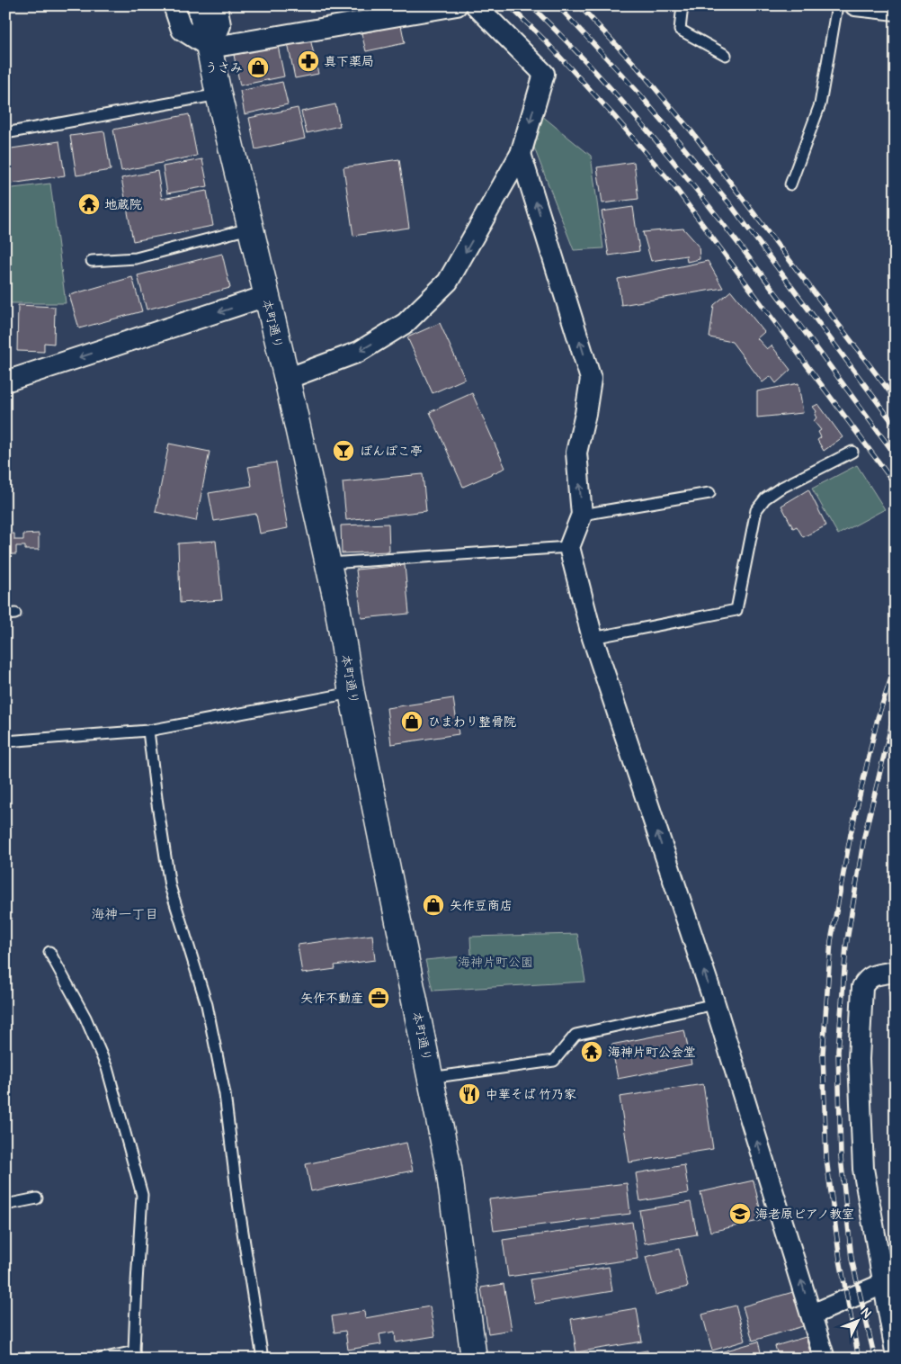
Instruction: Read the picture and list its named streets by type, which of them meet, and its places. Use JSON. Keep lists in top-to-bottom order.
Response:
{
  "streets": {
    "street": ["本町通り"]
  },
  "districts": ["海神一丁目"],
  "parks": ["海神片町公園"],
  "places": {
    "pharmacy": ["真下薬局"],
    "shop": ["うさみ", "ひまわり整骨院", "矢作豆商店"],
    "temple": ["地蔵院", "海神片町公会堂"],
    "bar": ["ぽんぽこ亭"],
    "office": ["矢作不動産"],
    "restaurant": ["中華そば 竹乃家"],
    "school or university": ["海老原ピアノ教室"]
  },
  "north": "top right"
}
